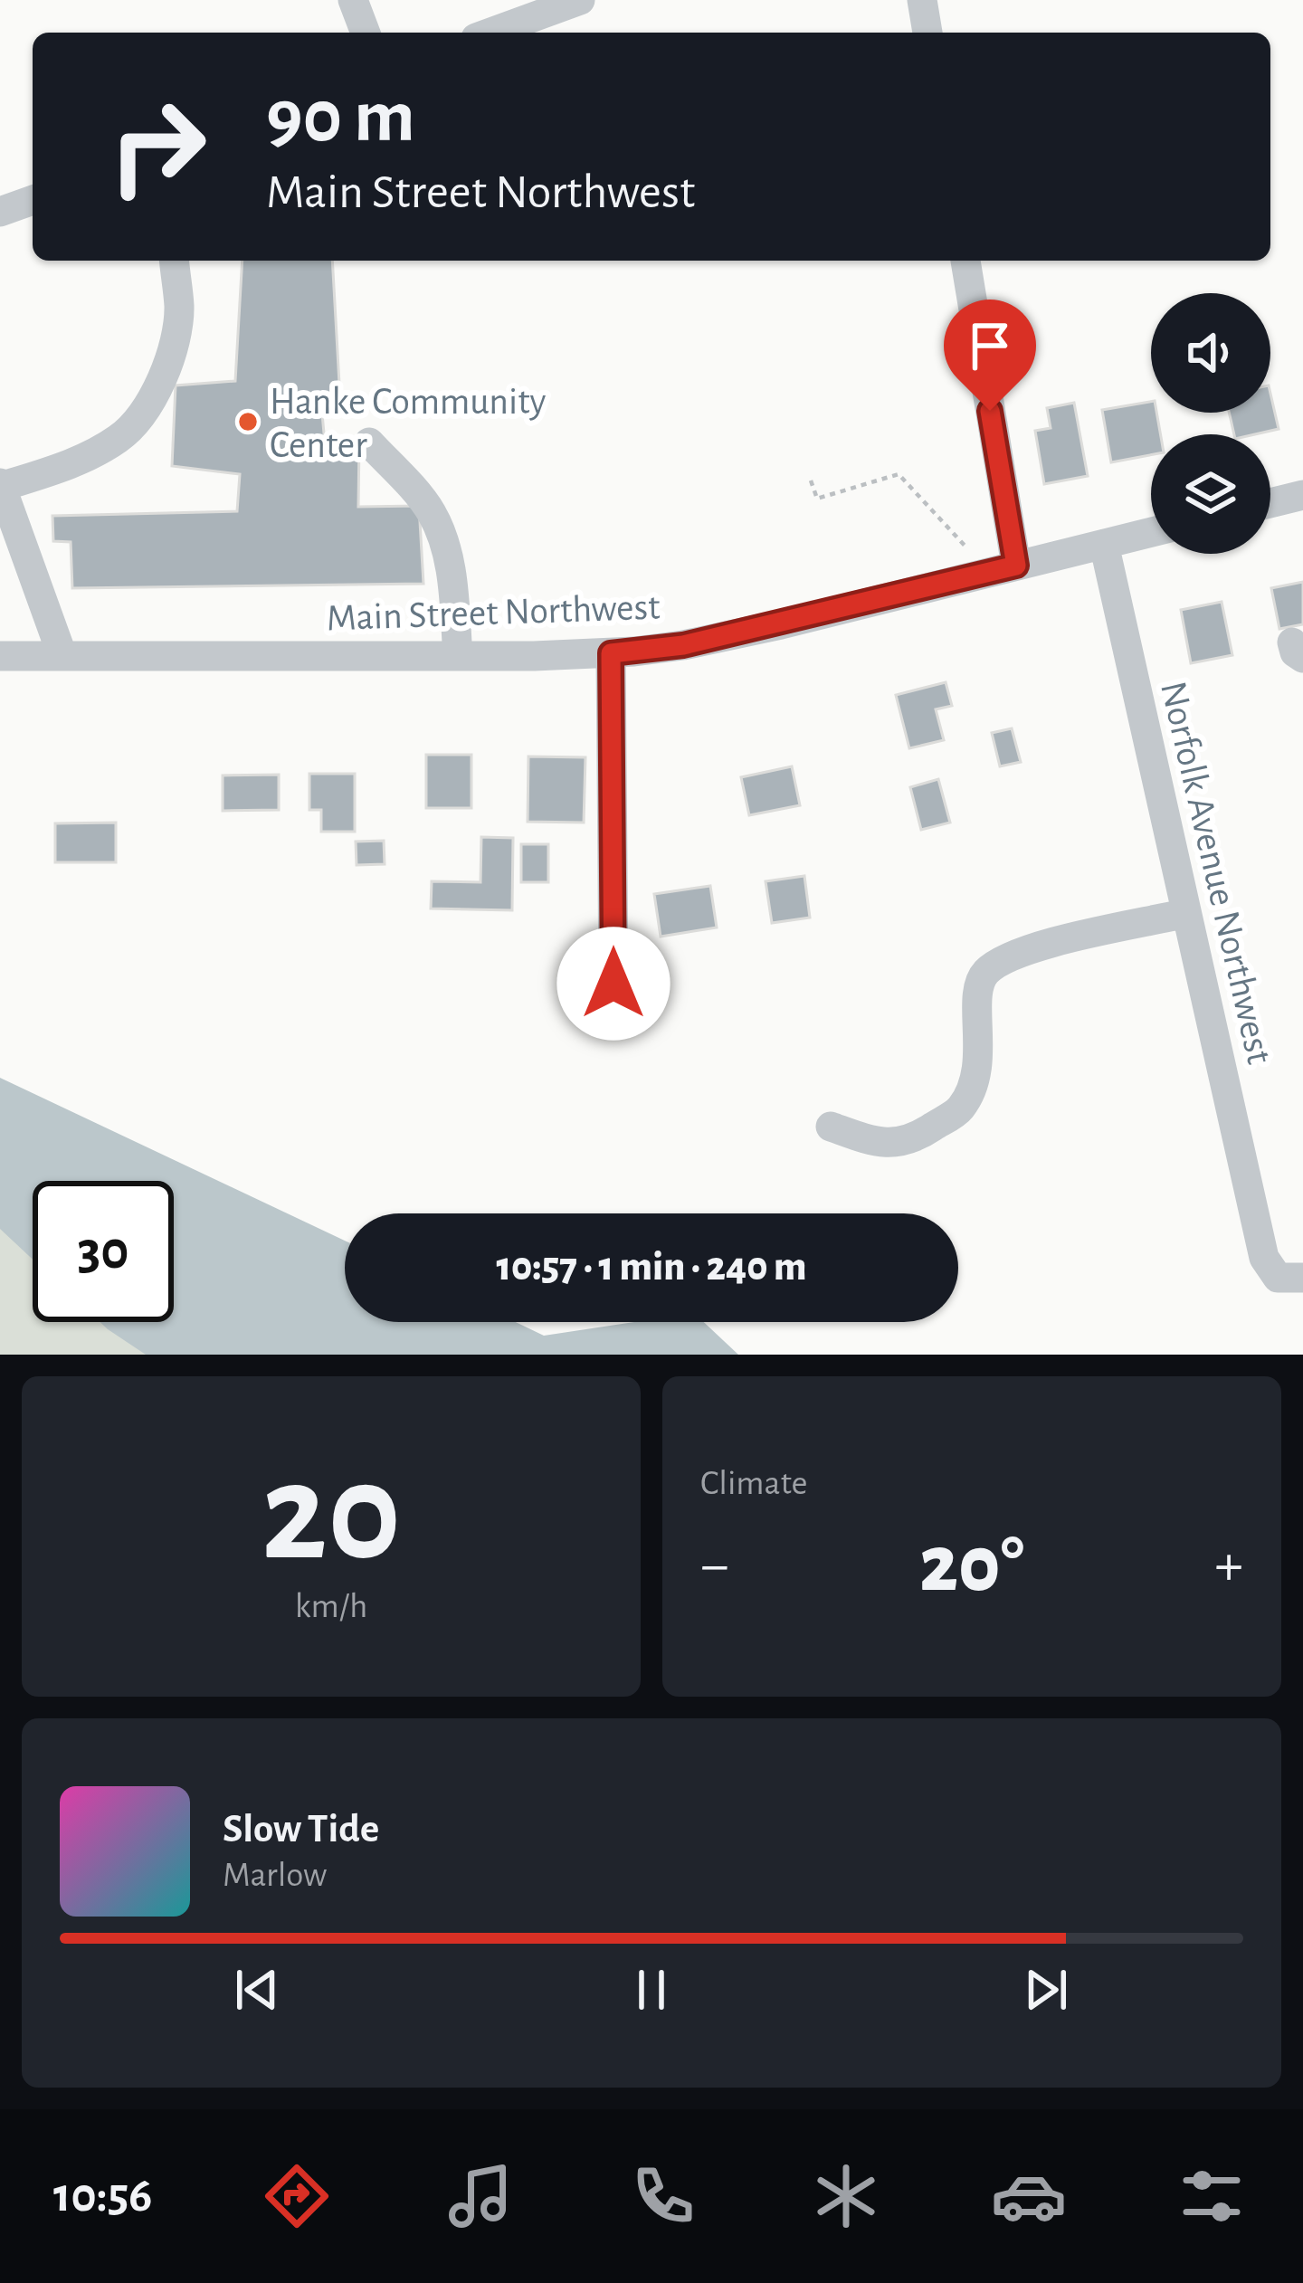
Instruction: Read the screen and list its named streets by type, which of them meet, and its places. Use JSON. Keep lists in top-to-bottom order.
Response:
{
  "streets": {
    "street": ["Main Street Northwest", "Norfolk Avenue Northwest"]
  },
  "crossings": [
    ["Main Street Northwest", "Norfolk Avenue Northwest"]
  ],
  "places": ["Hanke Community Center"],
  "page": {
    "turn": ["90 m", "Main Street Northwest"],
    "limit": "30",
    "trip": "10:57 · 1 min · 240 m",
    "tile": [
      ["20", "km/h"],
      "Climate"
    ],
    "heat": ["−", "20°", "+"],
    "song": ["Slow Tide", "Marlow"],
    "tabs": "10:56"
  }
}
